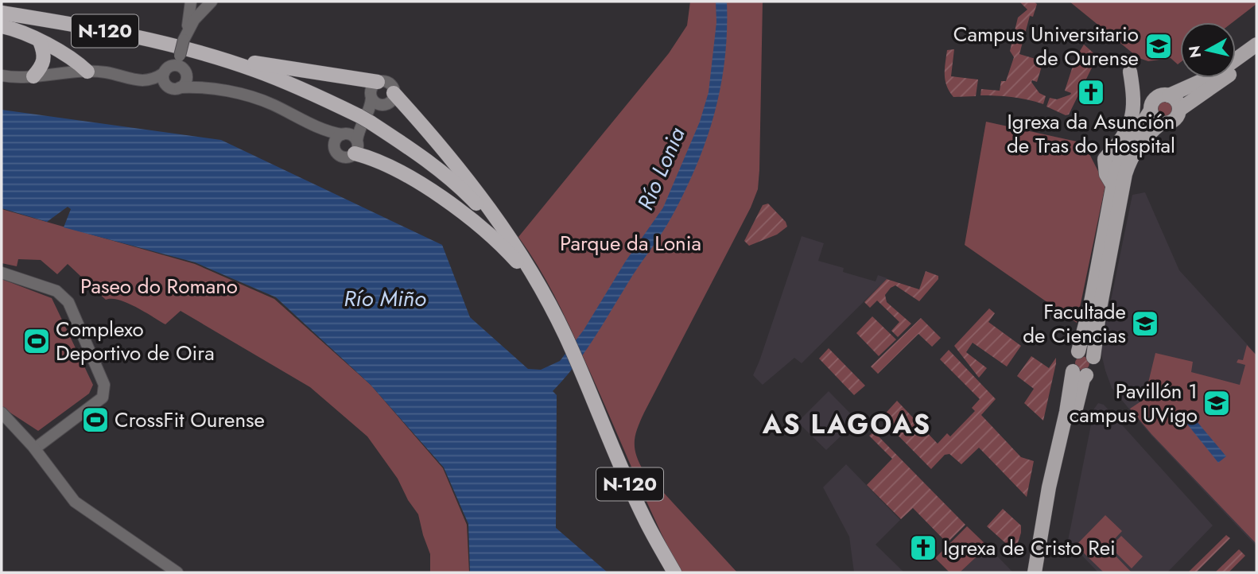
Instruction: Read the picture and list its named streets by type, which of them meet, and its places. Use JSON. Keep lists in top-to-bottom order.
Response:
{
  "streets": {
    "highway": ["N-120"]
  },
  "districts": ["AS LAGOAS"],
  "water": ["Río Lonia", "Río Miño"],
  "parks": ["Parque da Lonia", "Paseo do Romano"],
  "places": {
    "school or university": ["Campus Universitario de Ourense", "Facultade de Ciencias", "Pavillón 1 campus UVigo"],
    "church": ["Igrexa da Asunción de Tras do Hospital", "Igrexa de Cristo Rei"],
    "sports": ["Complexo Deportivo de Oira", "CrossFit Ourense"]
  },
  "north": "left"
}
